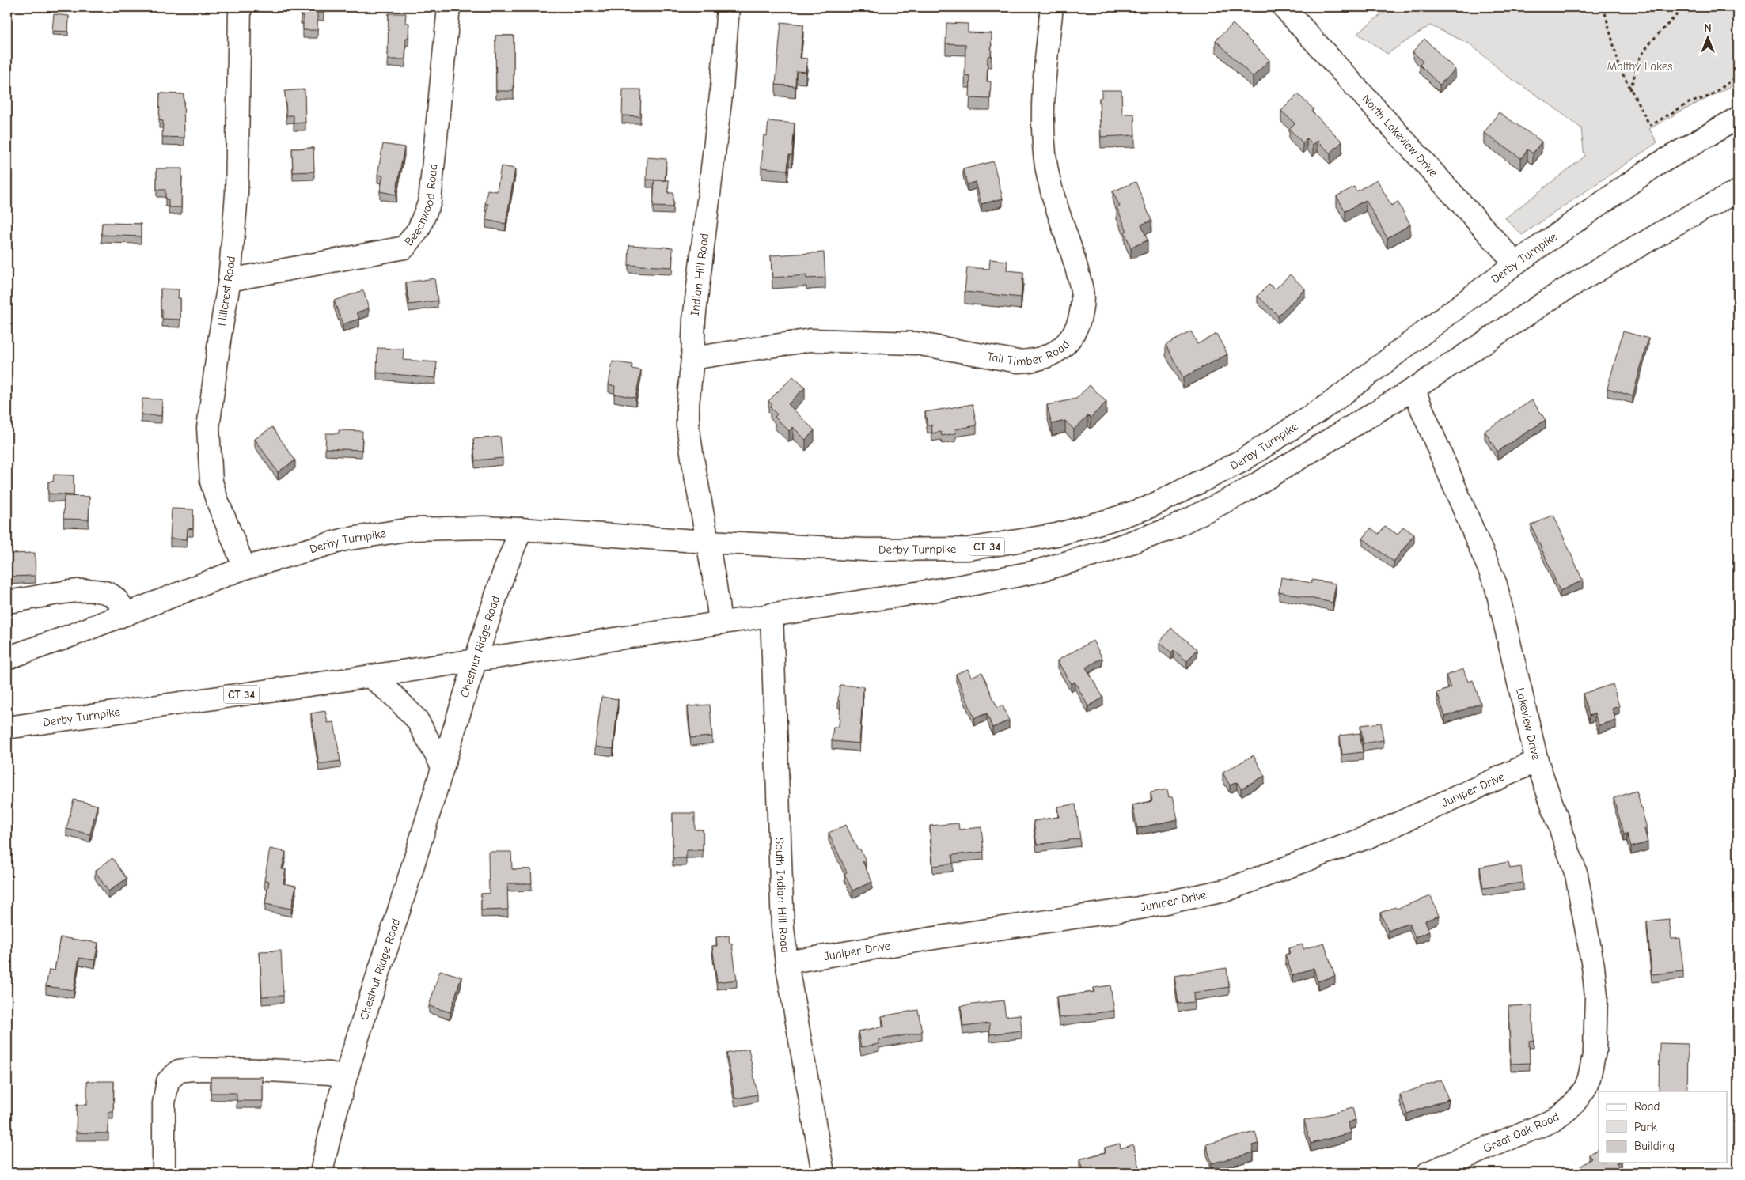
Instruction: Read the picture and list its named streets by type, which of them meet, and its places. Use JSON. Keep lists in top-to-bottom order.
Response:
{
  "streets": {
    "main road": [
      "North Lakeview Drive",
      "Beechwood Road",
      "Derby Turnpike",
      "Indian Hill Road",
      "Hillcrest Road",
      "Tall Timber Road",
      "CT 34",
      "Chestnut Ridge Road",
      "Lakeview Drive",
      "Juniper Drive",
      "South Indian Hill Road",
      "Great Oak Road"
    ]
  },
  "crossings": [
    ["North Lakeview Drive", "Derby Turnpike"],
    ["Beechwood Road", "Hillcrest Road"],
    ["Derby Turnpike", "Indian Hill Road"],
    ["Derby Turnpike", "Hillcrest Road"],
    ["Derby Turnpike", "Chestnut Ridge Road"],
    ["Derby Turnpike", "Lakeview Drive"],
    ["Derby Turnpike", "South Indian Hill Road"],
    ["Indian Hill Road", "Tall Timber Road"],
    ["Lakeview Drive", "Juniper Drive"],
    ["Lakeview Drive", "Great Oak Road"],
    ["Juniper Drive", "South Indian Hill Road"]
  ],
  "parks": ["Maltby Lakes"],
  "legend": ["Road", "Park", "Building"],
  "north": "top"
}
